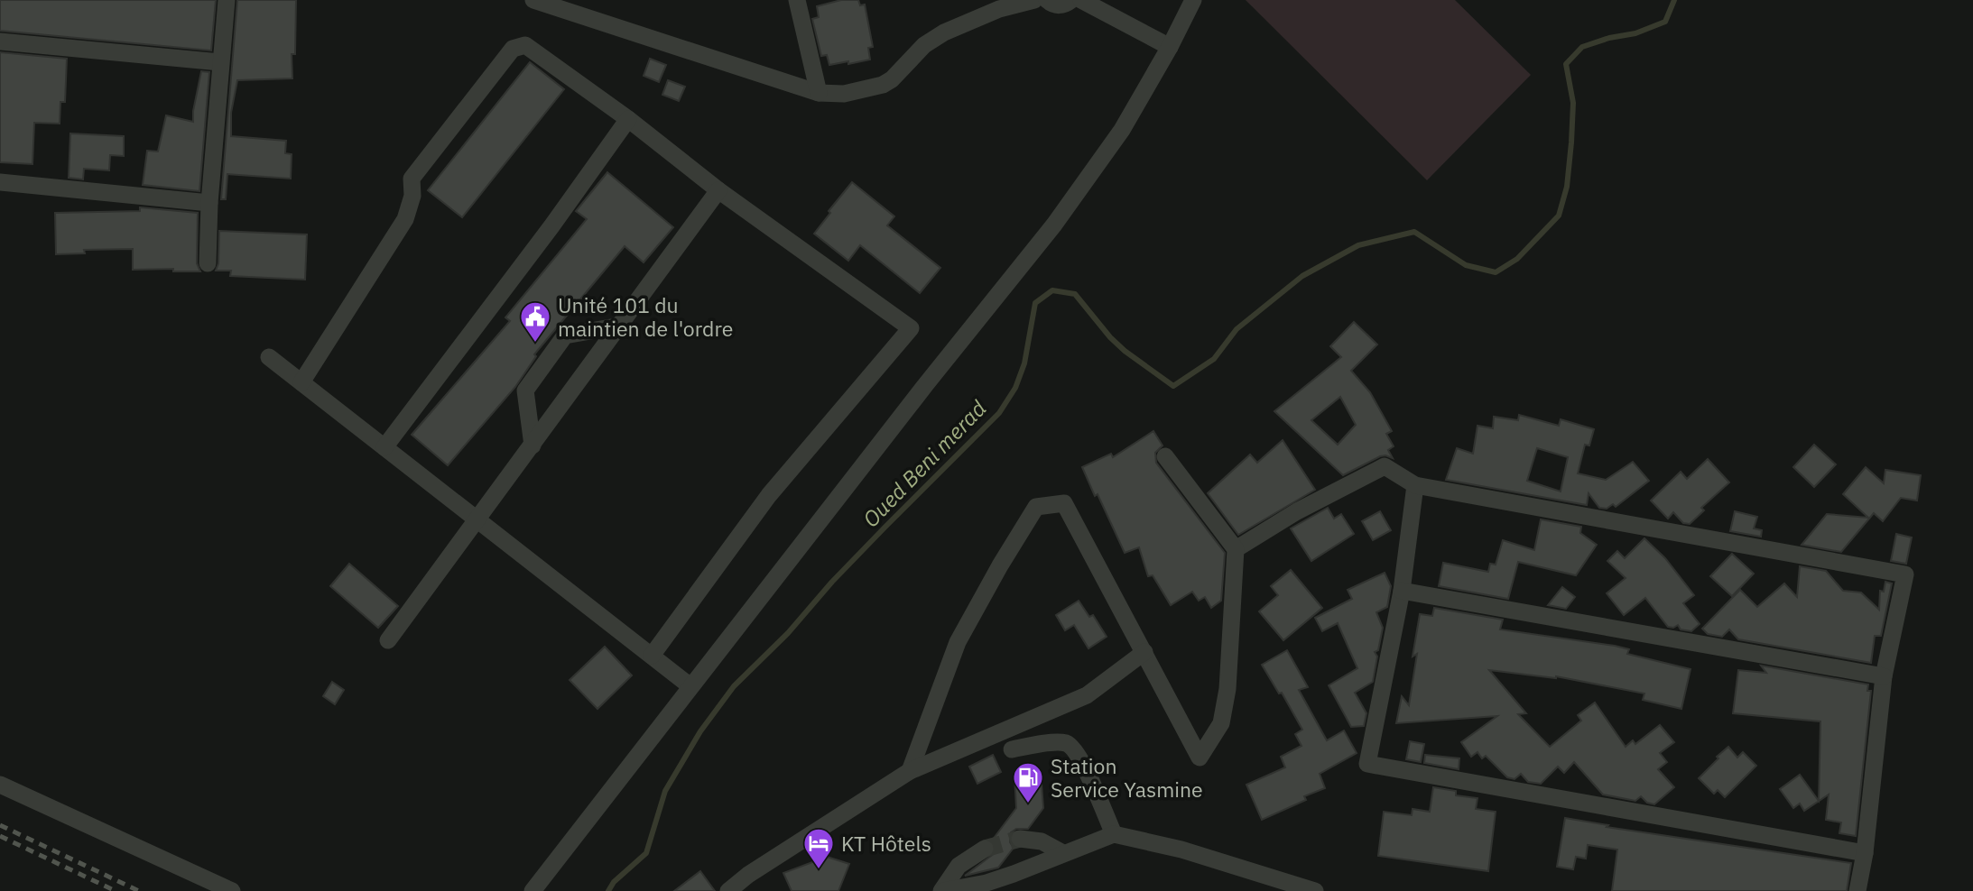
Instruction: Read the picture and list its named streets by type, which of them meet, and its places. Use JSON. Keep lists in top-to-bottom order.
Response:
{
  "water": ["Oued Beni merad"],
  "places": {
    "public building": ["Unité 101 du maintien de l'ordre"],
    "fuel station": ["Station Service Yasmine"],
    "hotel": ["KT Hôtels"]
  }
}
